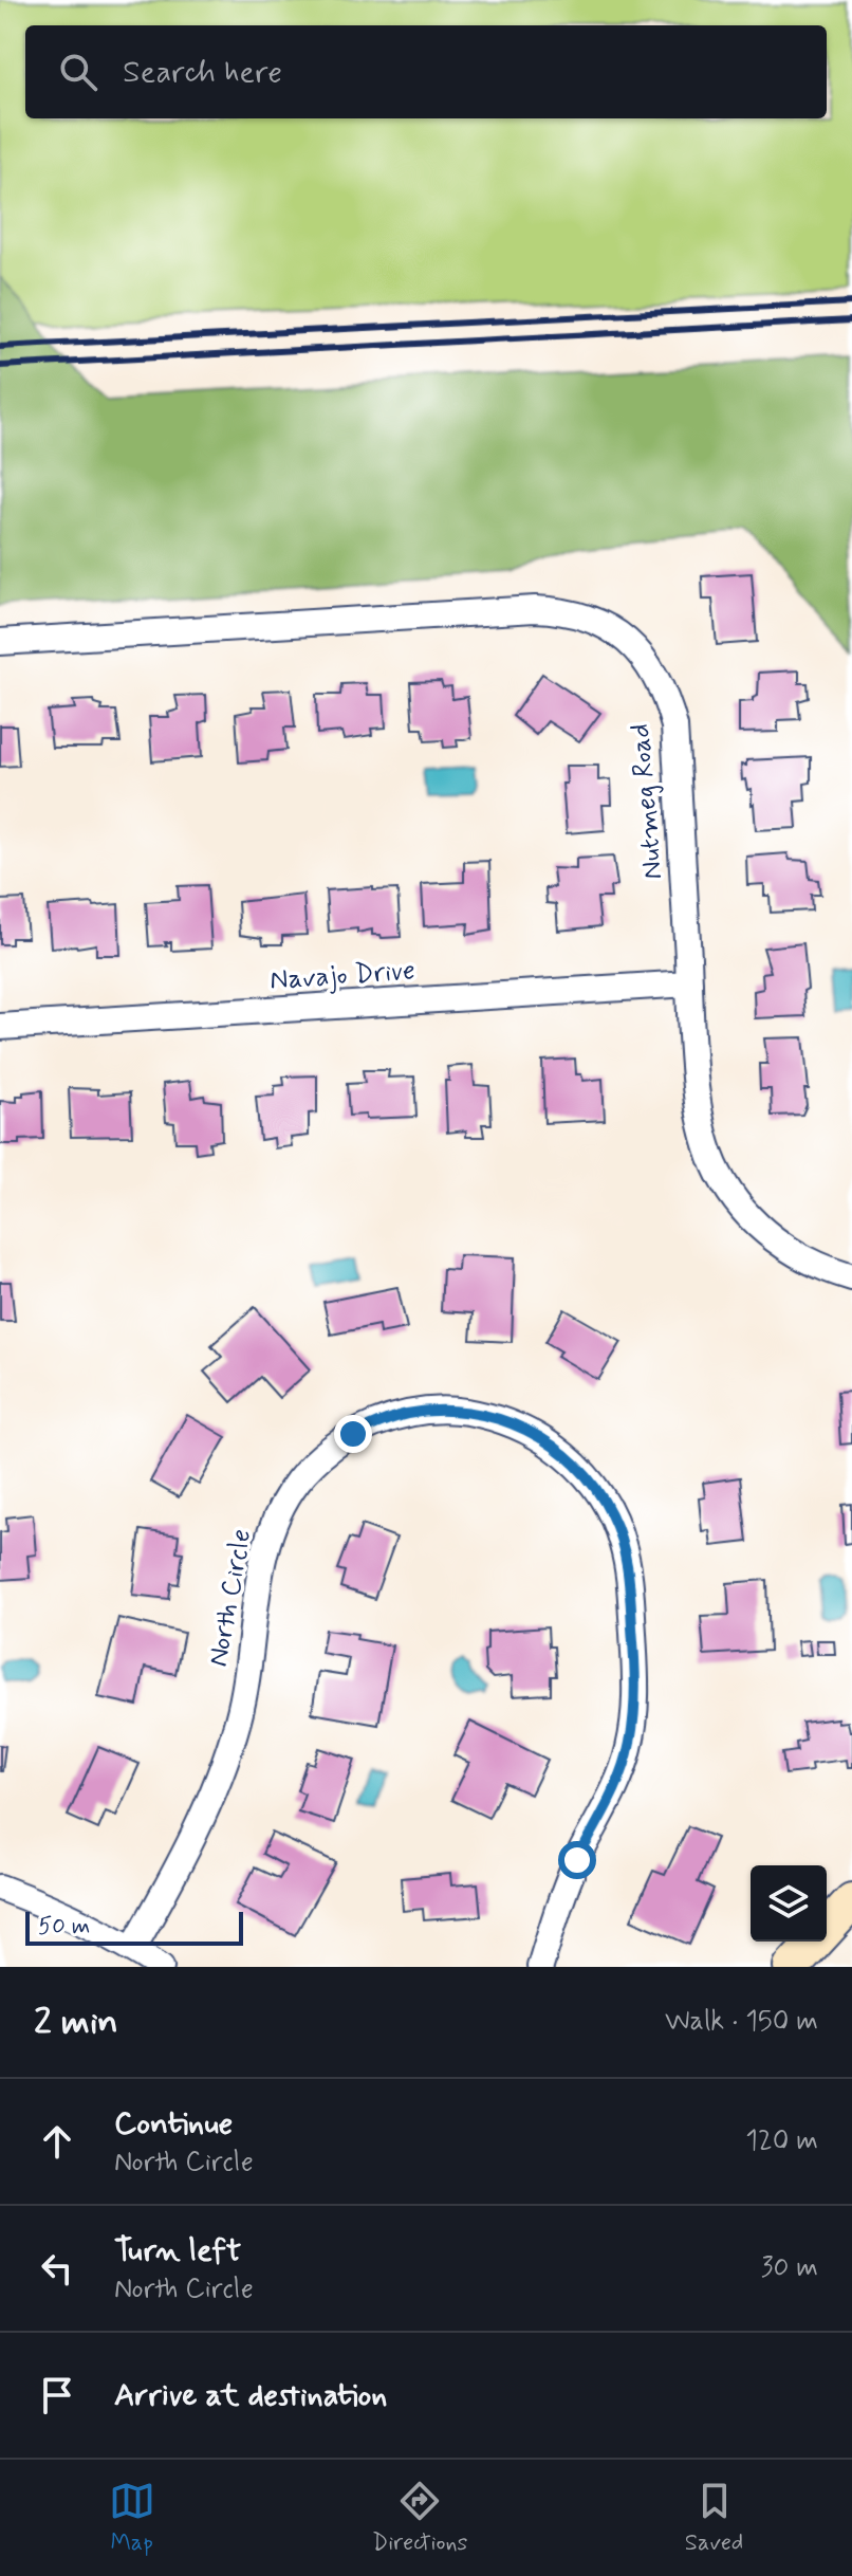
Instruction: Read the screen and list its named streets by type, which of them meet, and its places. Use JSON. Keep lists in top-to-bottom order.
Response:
{
  "streets": {
    "street": ["Nutmeg Road", "Navajo Drive", "North Circle"]
  },
  "crossings": [
    ["Nutmeg Road", "Navajo Drive"]
  ],
  "scale_bar": "50 m",
  "page": {
    "search": "Search here",
    "scale": "50 m",
    "heading": ["2 min", "Walk · 150 m"],
    "list": [
      ["Continue", "North Circle", "120 m"],
      ["Turn left", "North Circle", "30 m"],
      "Arrive at destination"
    ],
    "nav": ["Map", "Directions", "Saved"]
  }
}
